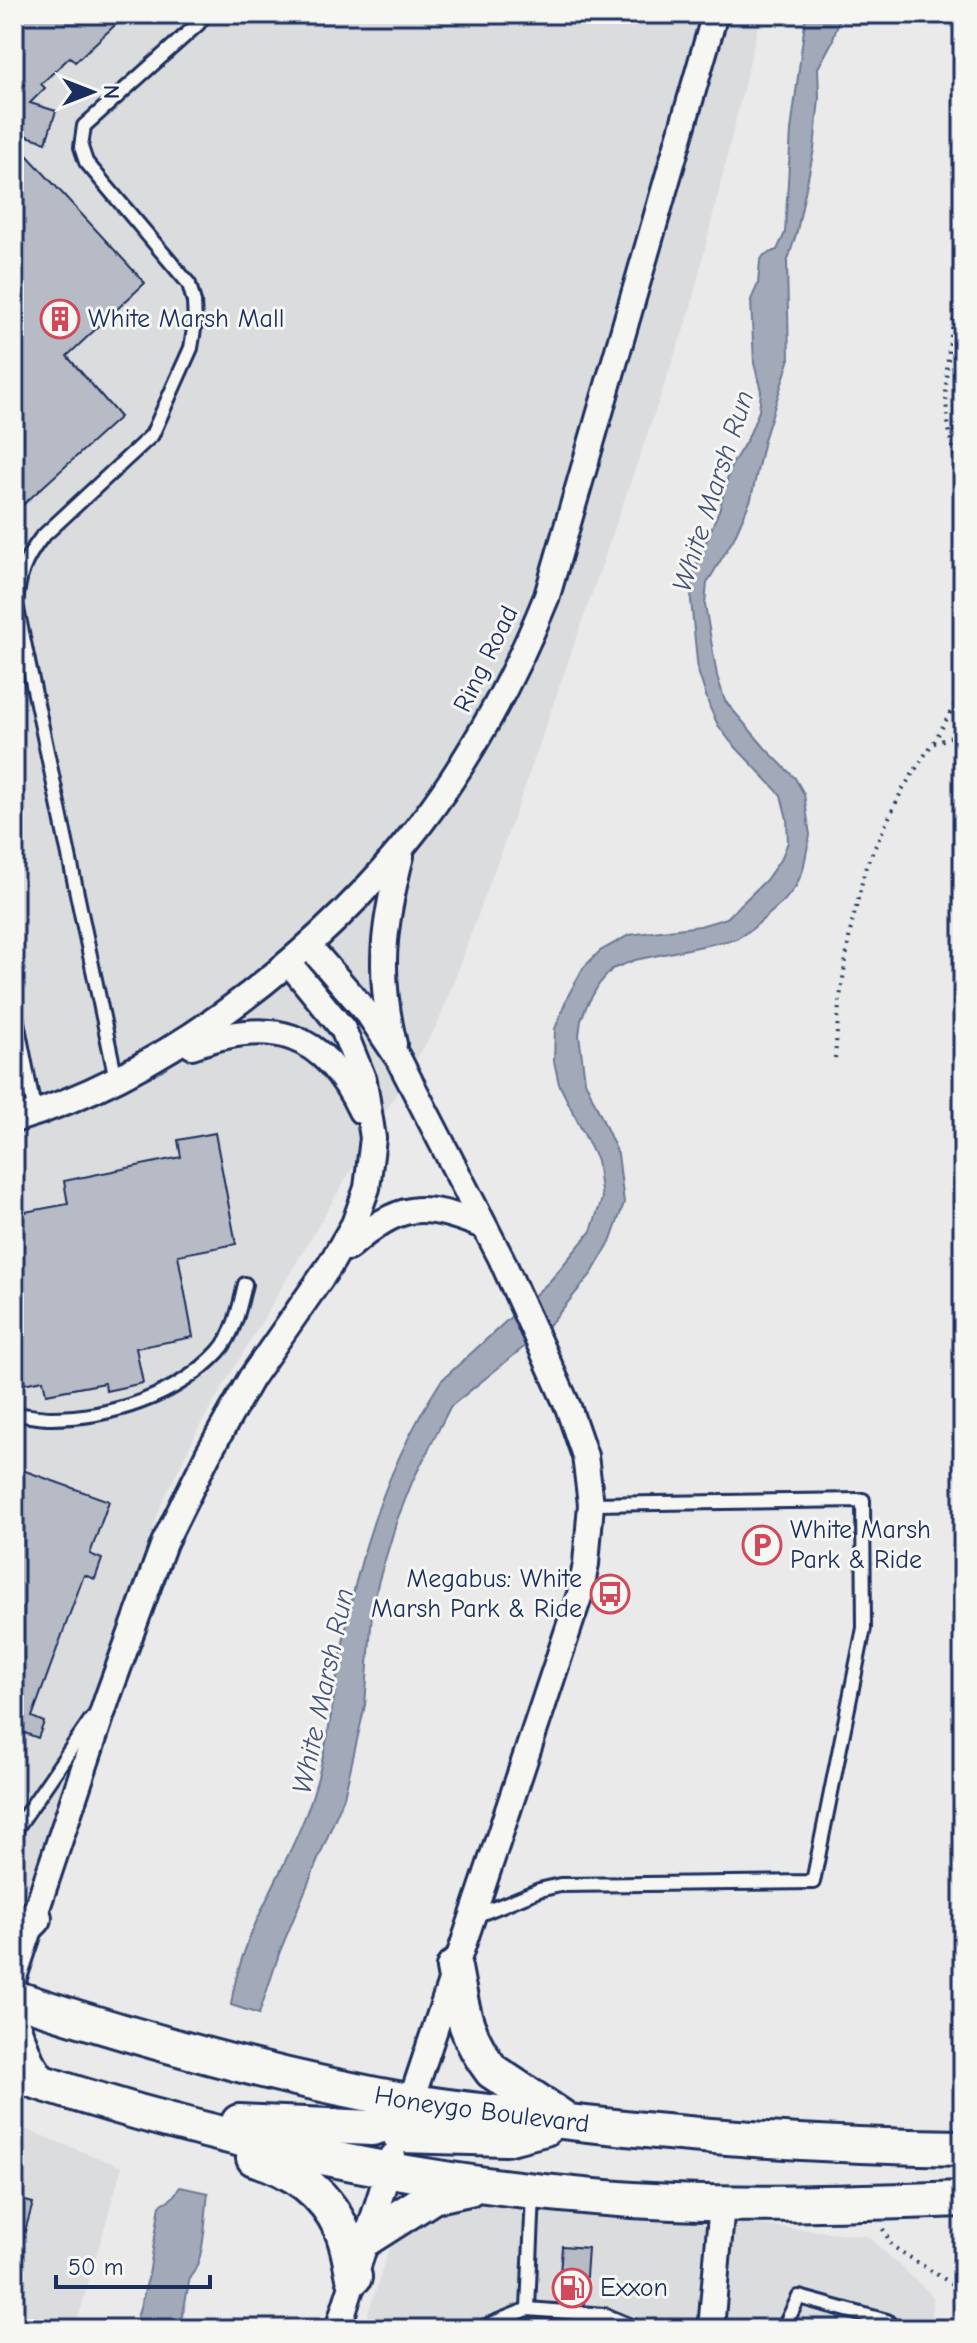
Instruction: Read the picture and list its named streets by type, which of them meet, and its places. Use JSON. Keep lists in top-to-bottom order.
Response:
{
  "streets": {
    "main road": ["Honeygo Boulevard"],
    "street": ["Ring Road"]
  },
  "water": ["White Marsh Run"],
  "places": {
    "building": ["White Marsh Mall"],
    "parking": ["White Marsh Park & Ride"],
    "bus stop": ["Megabus: White Marsh Park & Ride"],
    "fuel station": ["Exxon"]
  },
  "scale_bar": "50 m",
  "north": "right"
}
